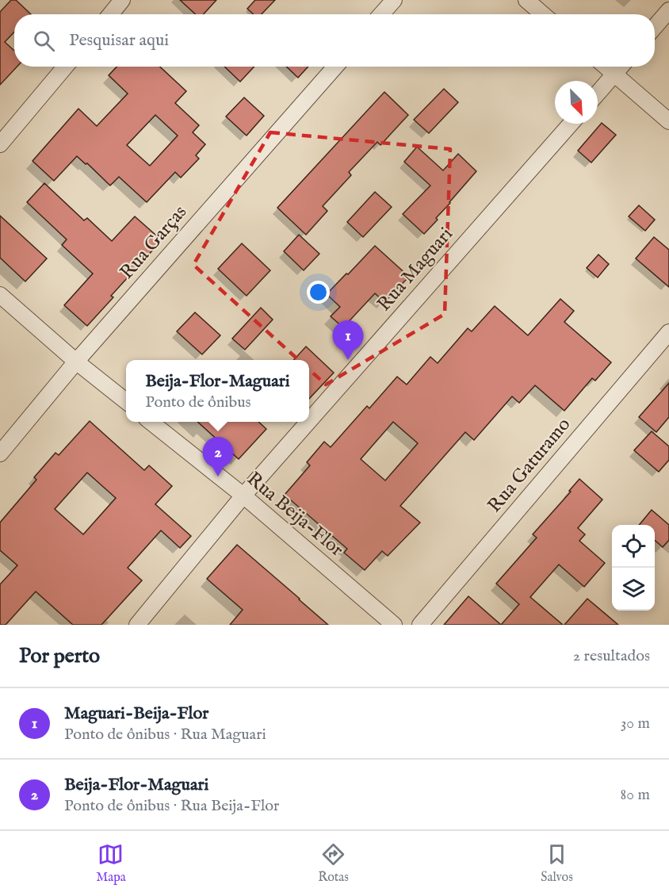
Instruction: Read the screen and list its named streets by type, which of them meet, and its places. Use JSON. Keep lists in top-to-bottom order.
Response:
{
  "streets": {
    "street": [
      "Rua Garças",
      "Rua Maguari",
      "Rua Gaturamo",
      "Rua Beija-Flor"
    ]
  },
  "crossings": [
    ["Rua Maguari", "Rua Beija-Flor"]
  ],
  "north": "bottom right",
  "page": {
    "search": "Pesquisar aqui",
    "pins": ["1", "2"],
    "popup": ["Beija-Flor-Maguari", "Ponto de ônibus"],
    "heading": ["Por perto", "2 resultados"],
    "list": [
      {
        "mark": "1",
        "name": "Maguari-Beija-Flor",
        "note": "Ponto de ônibus · Rua Maguari",
        "value": "30 m"
      },
      {
        "mark": "2",
        "name": "Beija-Flor-Maguari",
        "note": "Ponto de ônibus · Rua Beija-Flor",
        "value": "80 m"
      }
    ],
    "nav": ["Mapa", "Rotas", "Salvos"]
  }
}
